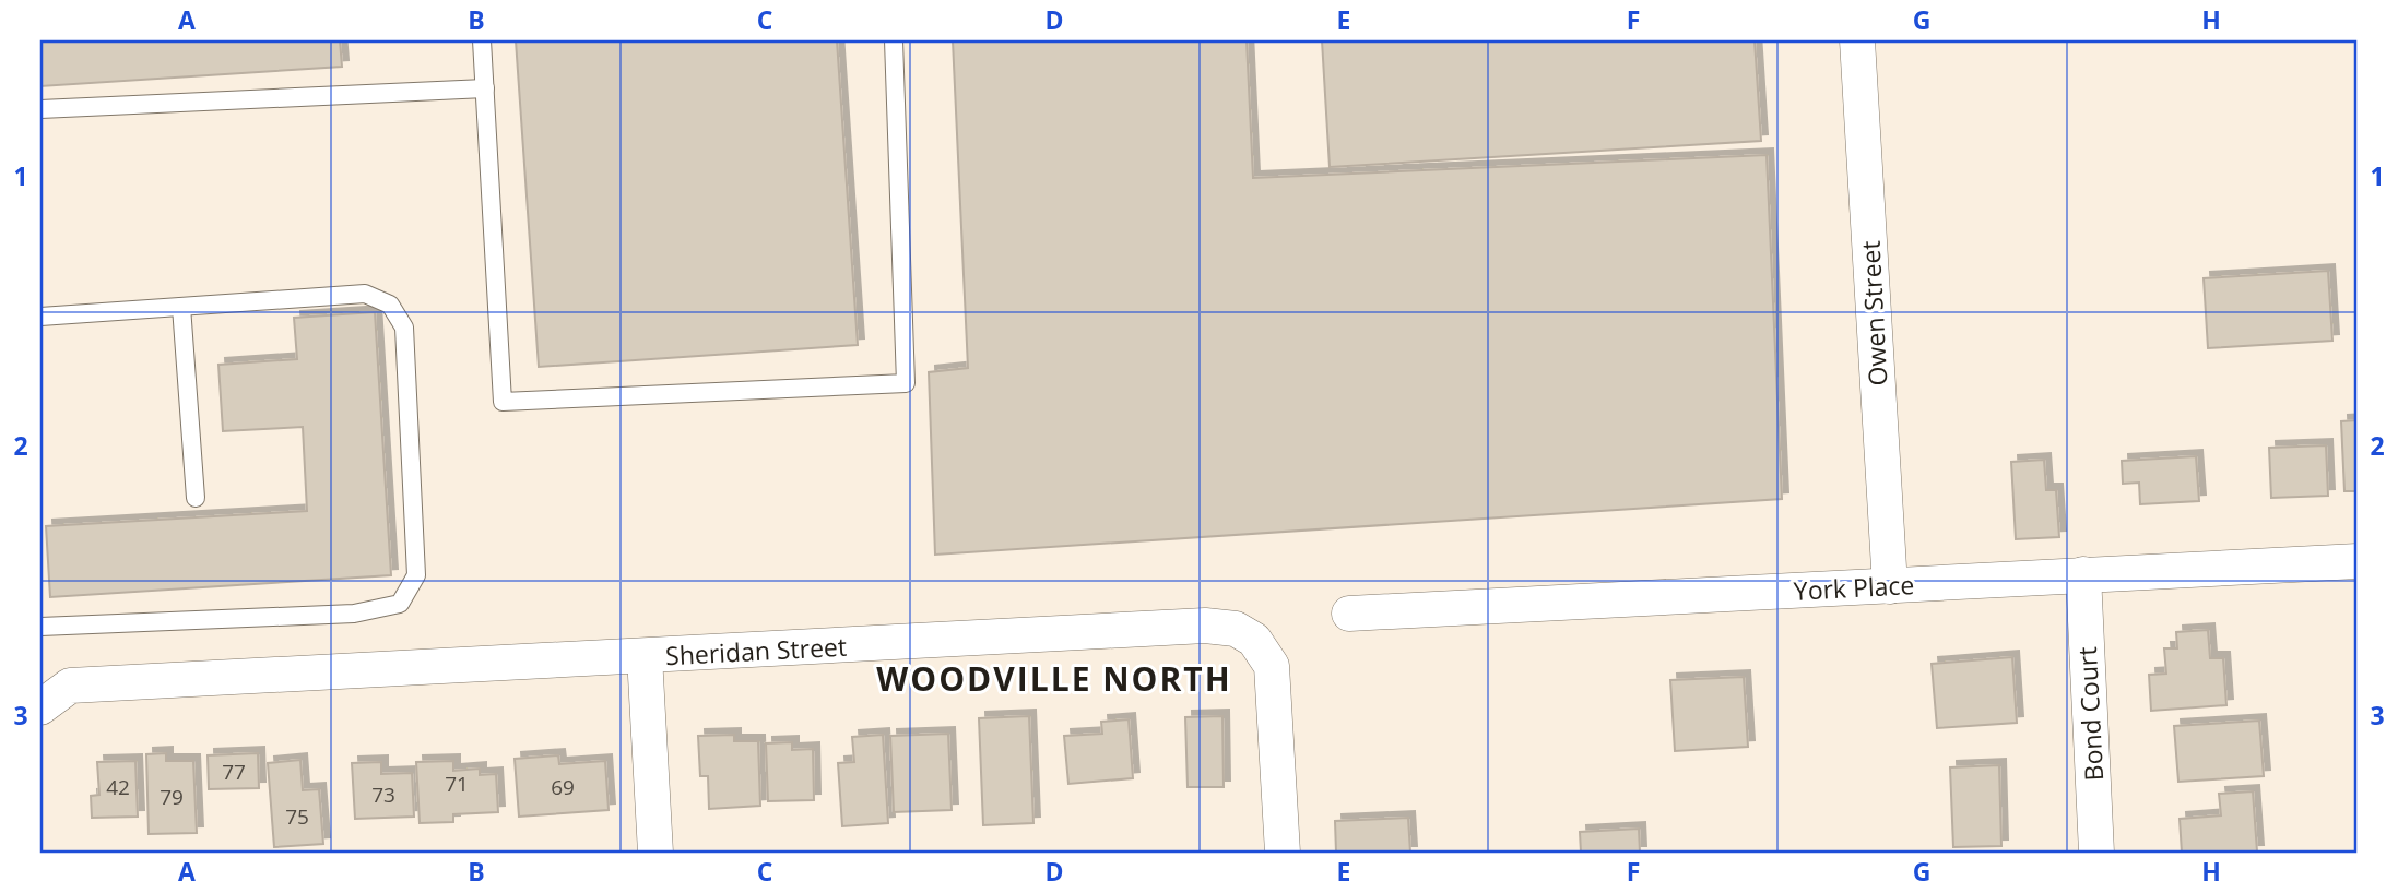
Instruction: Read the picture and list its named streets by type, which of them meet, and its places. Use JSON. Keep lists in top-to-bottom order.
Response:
{
  "streets": {
    "street": [
      "Owen Street",
      "York Place",
      "Sheridan Street",
      "Bond Court"
    ]
  },
  "crossings": [
    ["Owen Street", "York Place"],
    ["York Place", "Bond Court"]
  ],
  "districts": ["WOODVILLE NORTH"],
  "house_numbers": [
    "77",
    "71",
    "42",
    "69",
    "73",
    "79",
    "75"
  ],
  "grid": {
    "columns": [
      "A",
      "B",
      "C",
      "D",
      "E",
      "F",
      "G",
      "H"
    ],
    "rows": ["1", "2", "3"]
  }
}
